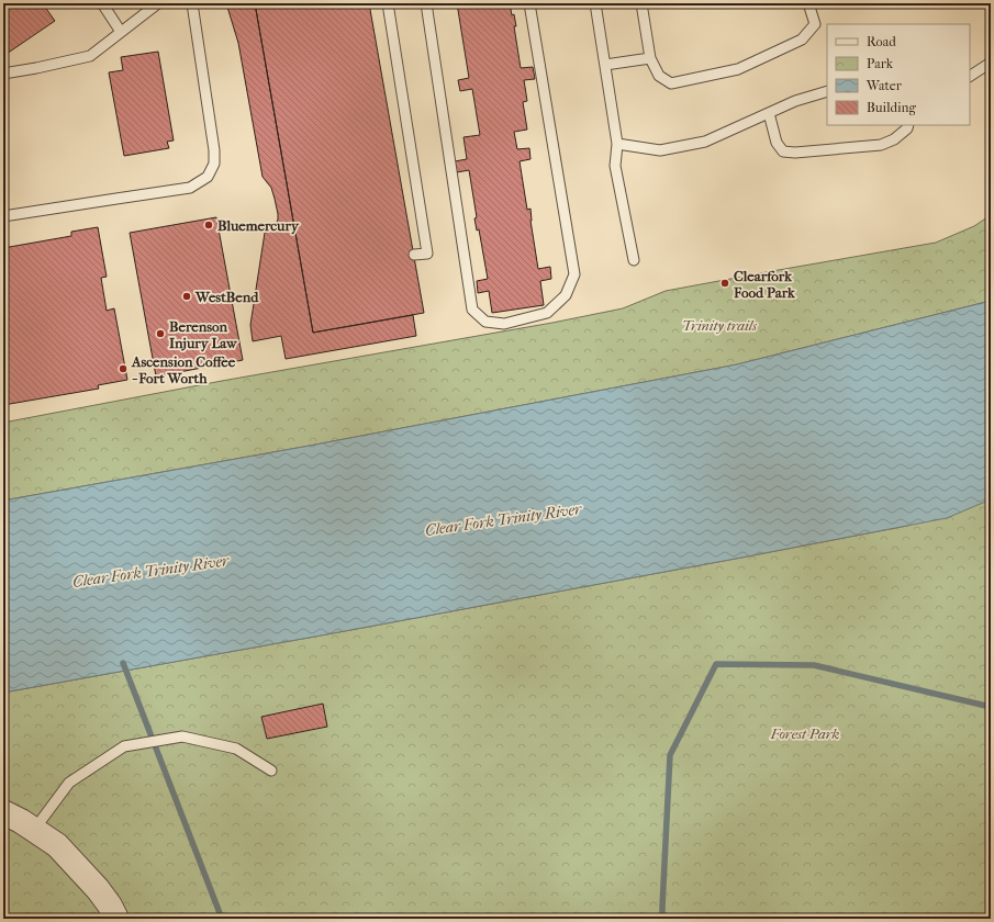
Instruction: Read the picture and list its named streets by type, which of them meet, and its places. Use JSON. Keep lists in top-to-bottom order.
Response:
{
  "water": ["Clear Fork Trinity River"],
  "parks": ["Trinity trails", "Forest Park"],
  "places": [
    "Bluemercury",
    "Clearfork Food Park",
    "WestBend",
    "Berenson Injury Law",
    "Ascension Coffee - Fort Worth"
  ],
  "legend": [
    "Road",
    "Park",
    "Water",
    "Building"
  ]
}
